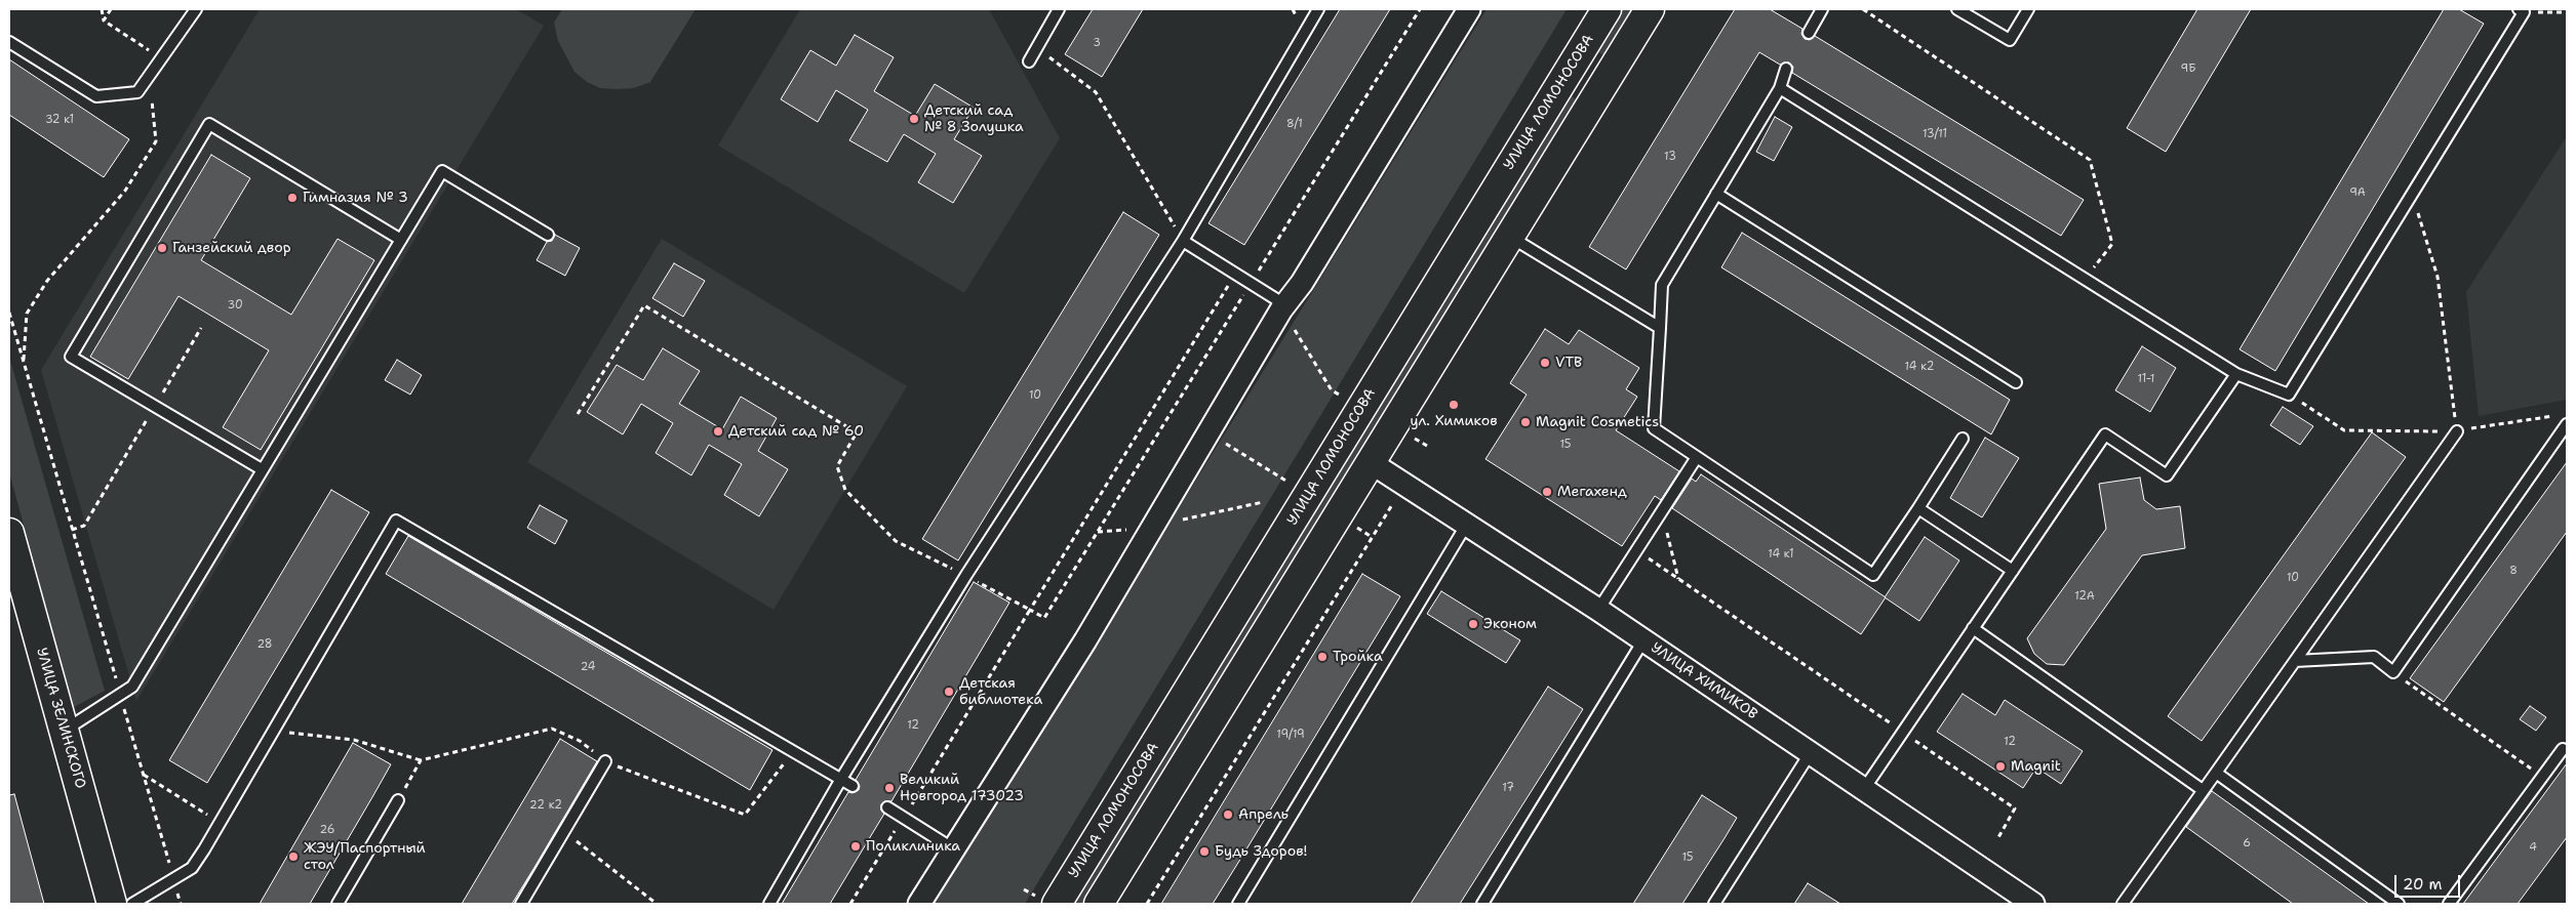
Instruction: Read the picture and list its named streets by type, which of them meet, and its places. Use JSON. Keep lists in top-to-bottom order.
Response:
{
  "streets": {
    "main road": ["УЛИЦА ЛОМОНОСОВА", "УЛИЦА ЗЕЛИНСКОГО"],
    "street": ["УЛИЦА ХИМИКОВ"]
  },
  "places": [
    "Детский сад № 8 Золушка",
    "Гимназия № 3",
    "Ганзейский двор",
    "VTB",
    "ул. Химиков",
    "Magnit Cosmetics",
    "Детский сад № 60",
    "Мегахенд",
    "Эконом",
    "Тройка",
    "Детская библиотека",
    "Magnit",
    "Великий Новгород 173023",
    "Апрель",
    "Поликлиника",
    "Будь Здоров!",
    "ЖЭУ/Паспортный стол"
  ],
  "house_numbers": [
    "3",
    "9Б",
    "32 к1",
    "8/1",
    "13/11",
    "13",
    "9А",
    "30",
    "14 к2",
    "11-1",
    "10",
    "15",
    "14 к1",
    "8",
    "10",
    "12А",
    "28",
    "24",
    "12",
    "19/19",
    "12",
    "17",
    "22 к2",
    "26",
    "6",
    "4",
    "15"
  ],
  "scale_bar": "20 m"
}
